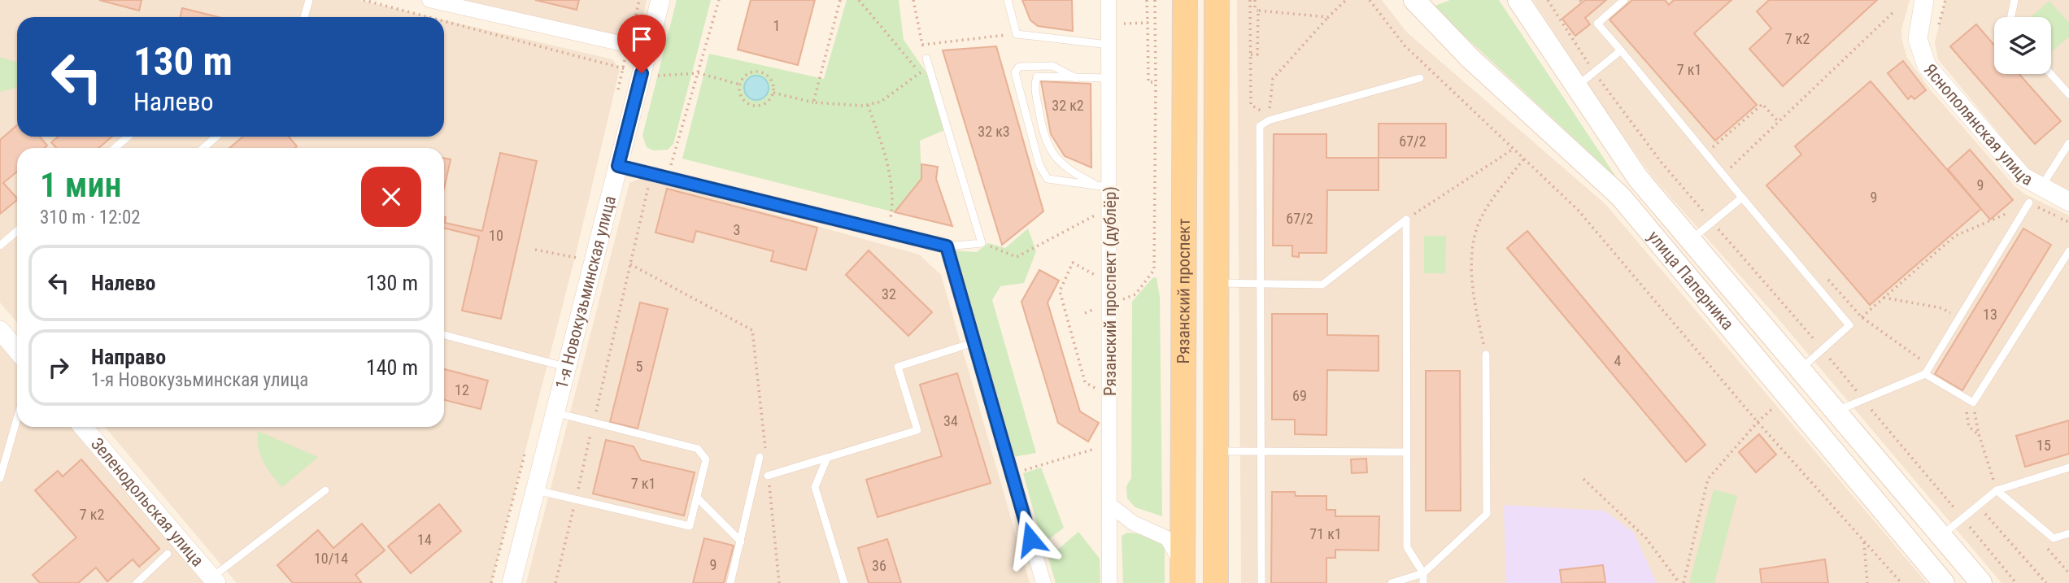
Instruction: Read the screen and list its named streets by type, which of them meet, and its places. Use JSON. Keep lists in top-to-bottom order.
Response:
{
  "streets": {
    "main road": ["улица Паперника", "Рязанский проспект"],
    "street": [
      "Яснополянская улица",
      "1-я Новокузьминская улица",
      "Рязанский проспект (дублёр)",
      "Зеленодольская улица"
    ]
  },
  "house_numbers": [
    "1",
    "7 к2",
    "7 к1",
    "32 к2",
    "32 к3",
    "67/2",
    "9",
    "9",
    "67/2",
    "3",
    "10",
    "32",
    "13",
    "4",
    "5",
    "12",
    "69",
    "34",
    "15",
    "7 к1",
    "7 к2",
    "71 к1",
    "14",
    "10/14",
    "9",
    "36"
  ],
  "page": {
    "turn": ["130 m", "Налево"],
    "heading": ["1 мин", "310 m · 12:02"],
    "list": [
      {
        "name": "Налево",
        "value": "130 m"
      },
      {
        "name": "Направо",
        "note": "1-я Новокузьминская улица",
        "value": "140 m"
      }
    ]
  }
}
